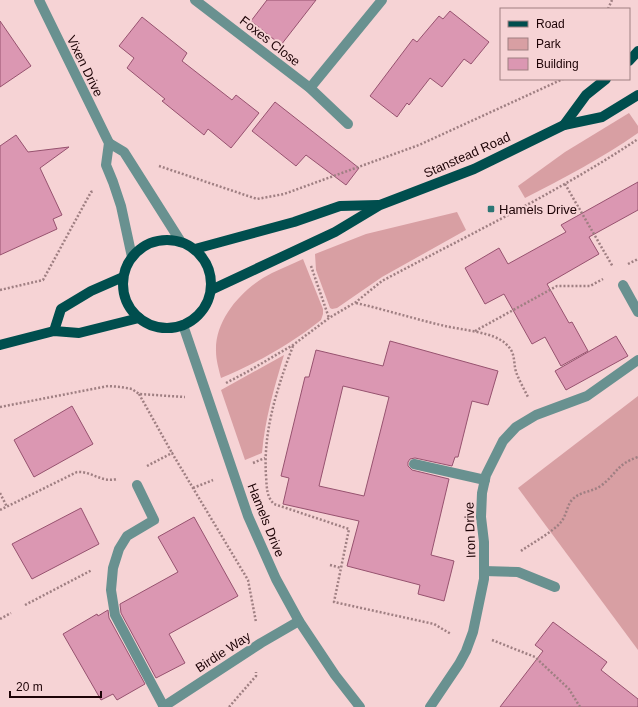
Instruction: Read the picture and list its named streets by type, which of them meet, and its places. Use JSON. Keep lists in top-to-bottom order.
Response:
{
  "streets": {
    "main road": ["Stanstead Road"],
    "street": [
      "Foxes Close",
      "Vixen Drive",
      "Hamels Drive",
      "Iron Drive",
      "Birdie Way"
    ]
  },
  "crossings": [
    ["Vixen Drive", "Stanstead Road"],
    ["Vixen Drive", "Hamels Drive"],
    ["Stanstead Road", "Hamels Drive"],
    ["Hamels Drive", "Birdie Way"]
  ],
  "places": {
    "transit": ["Hamels Drive"]
  },
  "legend": ["Road", "Park", "Building"],
  "scale_bar": "20 m"
}
